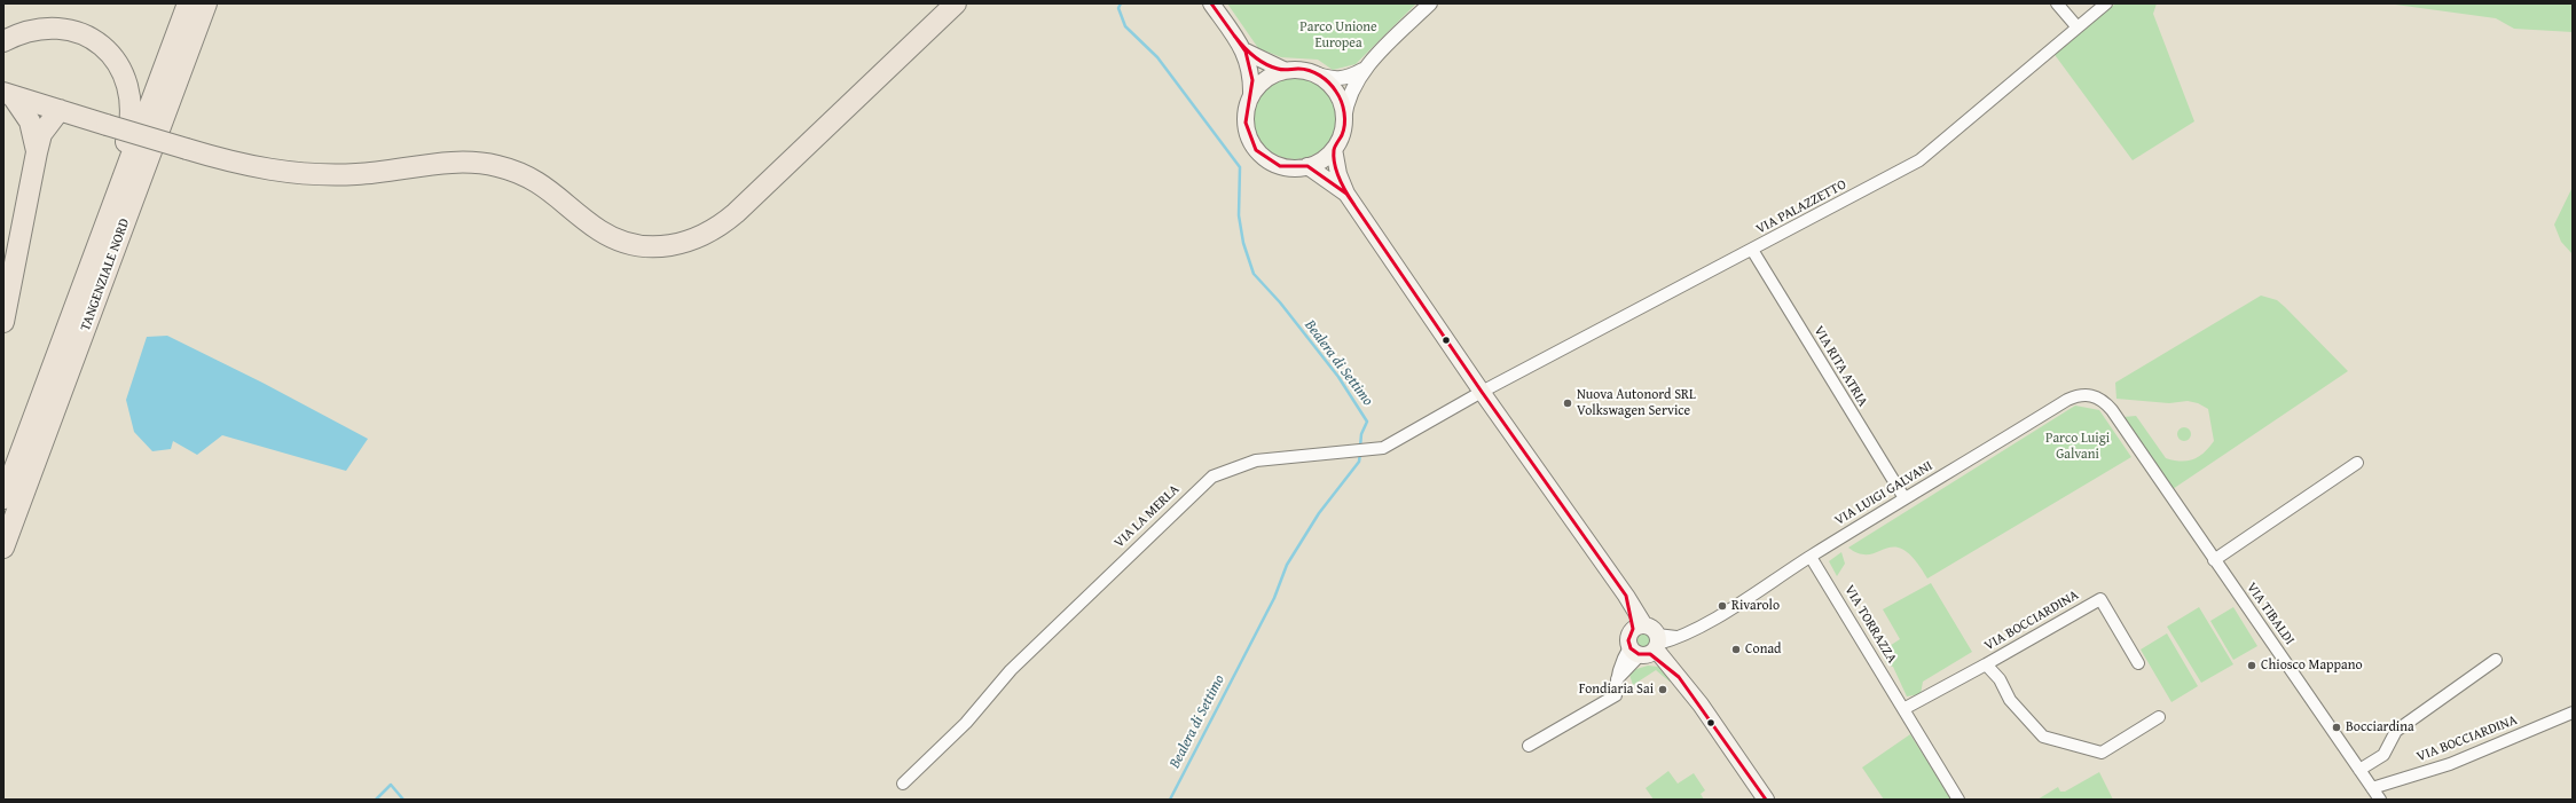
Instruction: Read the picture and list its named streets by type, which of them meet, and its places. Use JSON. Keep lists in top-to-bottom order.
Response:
{
  "streets": {
    "highway": ["TANGENZIALE NORD"],
    "street": [
      "VIA PALAZZETTO",
      "VIA RITA ATRIA",
      "VIA LUIGI GALVANI",
      "VIA LA MERLA",
      "VIA TIBALDI",
      "VIA BOCCIARDINA",
      "VIA TORRAZZA"
    ]
  },
  "crossings": [
    ["VIA PALAZZETTO", "VIA RITA ATRIA"],
    ["VIA PALAZZETTO", "VIA LA MERLA"],
    ["VIA RITA ATRIA", "VIA LUIGI GALVANI"],
    ["VIA LUIGI GALVANI", "VIA TIBALDI"],
    ["VIA LUIGI GALVANI", "VIA TORRAZZA"],
    ["VIA TIBALDI", "VIA BOCCIARDINA"]
  ],
  "water": ["Bealera di Settimo"],
  "parks": ["Parco Unione Europea", "Parco Luigi Galvani"],
  "places": [
    "Nuova Autonord SRL Volkswagen Service",
    "Rivarolo",
    "Conad",
    "Chiosco Mappano",
    "Fondiaria Sai",
    "Bocciardina"
  ]
}
